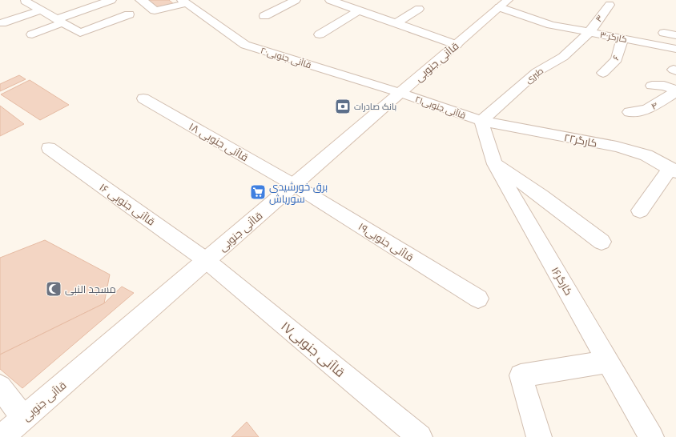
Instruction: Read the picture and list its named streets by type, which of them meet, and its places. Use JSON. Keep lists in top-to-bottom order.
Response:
{
  "streets": {
    "street": [
      "۳",
      "کارگر۳۰",
      "۲۰قاآنی جنوبی",
      "۶",
      "قاآنی جنوبی",
      "طبری",
      "۴",
      "قاآنی جنوبی۲۱",
      "۲۲کارگر",
      "قاآنی جنوبی ۱۸",
      "قاآنی جنوبی ۱۶",
      "قاآنی جنوبی۱۹",
      "کارگر۱۶",
      "قاآنی جنوبی۱۷"
    ]
  },
  "crossings": [
    ["۳", "کارگر۳۰"],
    ["۳", "طبری"],
    ["کارگر۳۰", "۶"],
    ["کارگر۳۰", "قاآنی جنوبی"],
    ["کارگر۳۰", "طبری"],
    ["۲۰قاآنی جنوبی", "قاآنی جنوبی"],
    ["۲۰قاآنی جنوبی", "قاآنی جنوبی۲۱"],
    ["قاآنی جنوبی", "قاآنی جنوبی۲۱"],
    ["قاآنی جنوبی", "قاآنی جنوبی ۱۸"],
    ["قاآنی جنوبی", "قاآنی جنوبی ۱۶"],
    ["قاآنی جنوبی", "قاآنی جنوبی۱۹"],
    ["قاآنی جنوبی", "قاآنی جنوبی۱۷"],
    ["طبری", "قاآنی جنوبی۲۱"],
    ["طبری", "۲۲کارگر"],
    ["طبری", "کارگر۱۶"],
    ["قاآنی جنوبی۲۱", "۲۲کارگر"],
    ["قاآنی جنوبی۲۱", "کارگر۱۶"],
    ["۲۲کارگر", "کارگر۱۶"],
    ["قاآنی جنوبی ۱۸", "قاآنی جنوبی۱۹"],
    ["قاآنی جنوبی ۱۶", "قاآنی جنوبی۱۷"]
  ],
  "places": {
    "bank": ["بانک صادرات"],
    "supermarket": ["برق خورشیدی سوریاش"],
    "mosque": ["مسجد النبی"]
  }
}
